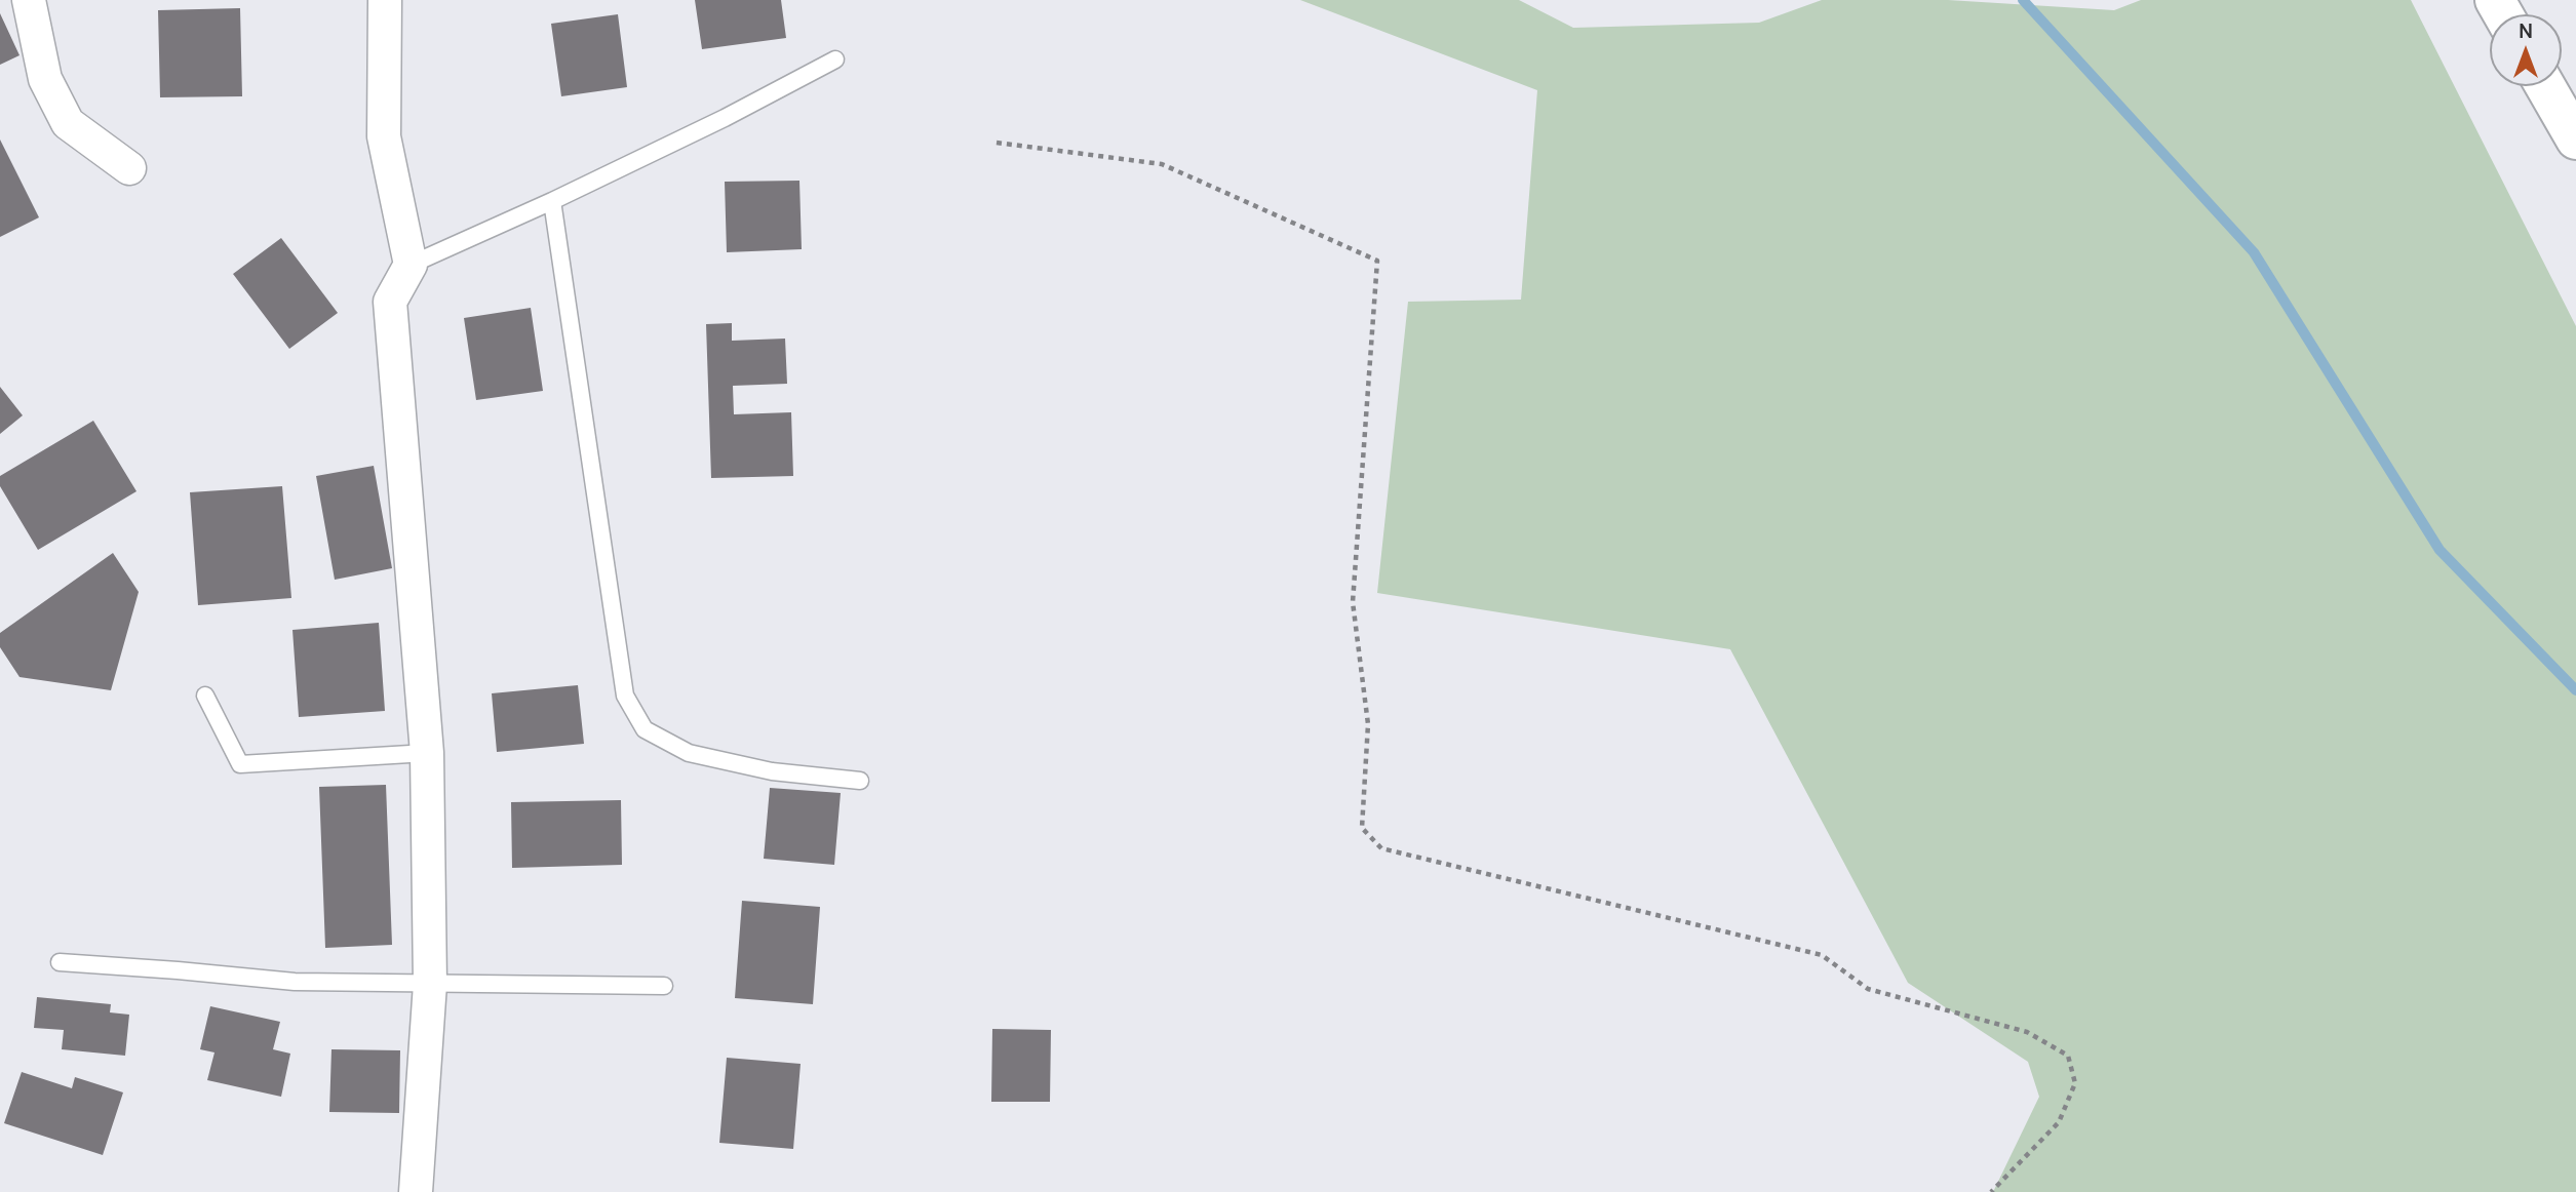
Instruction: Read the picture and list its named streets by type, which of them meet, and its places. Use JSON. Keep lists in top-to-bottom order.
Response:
{
  "north": "top"
}
